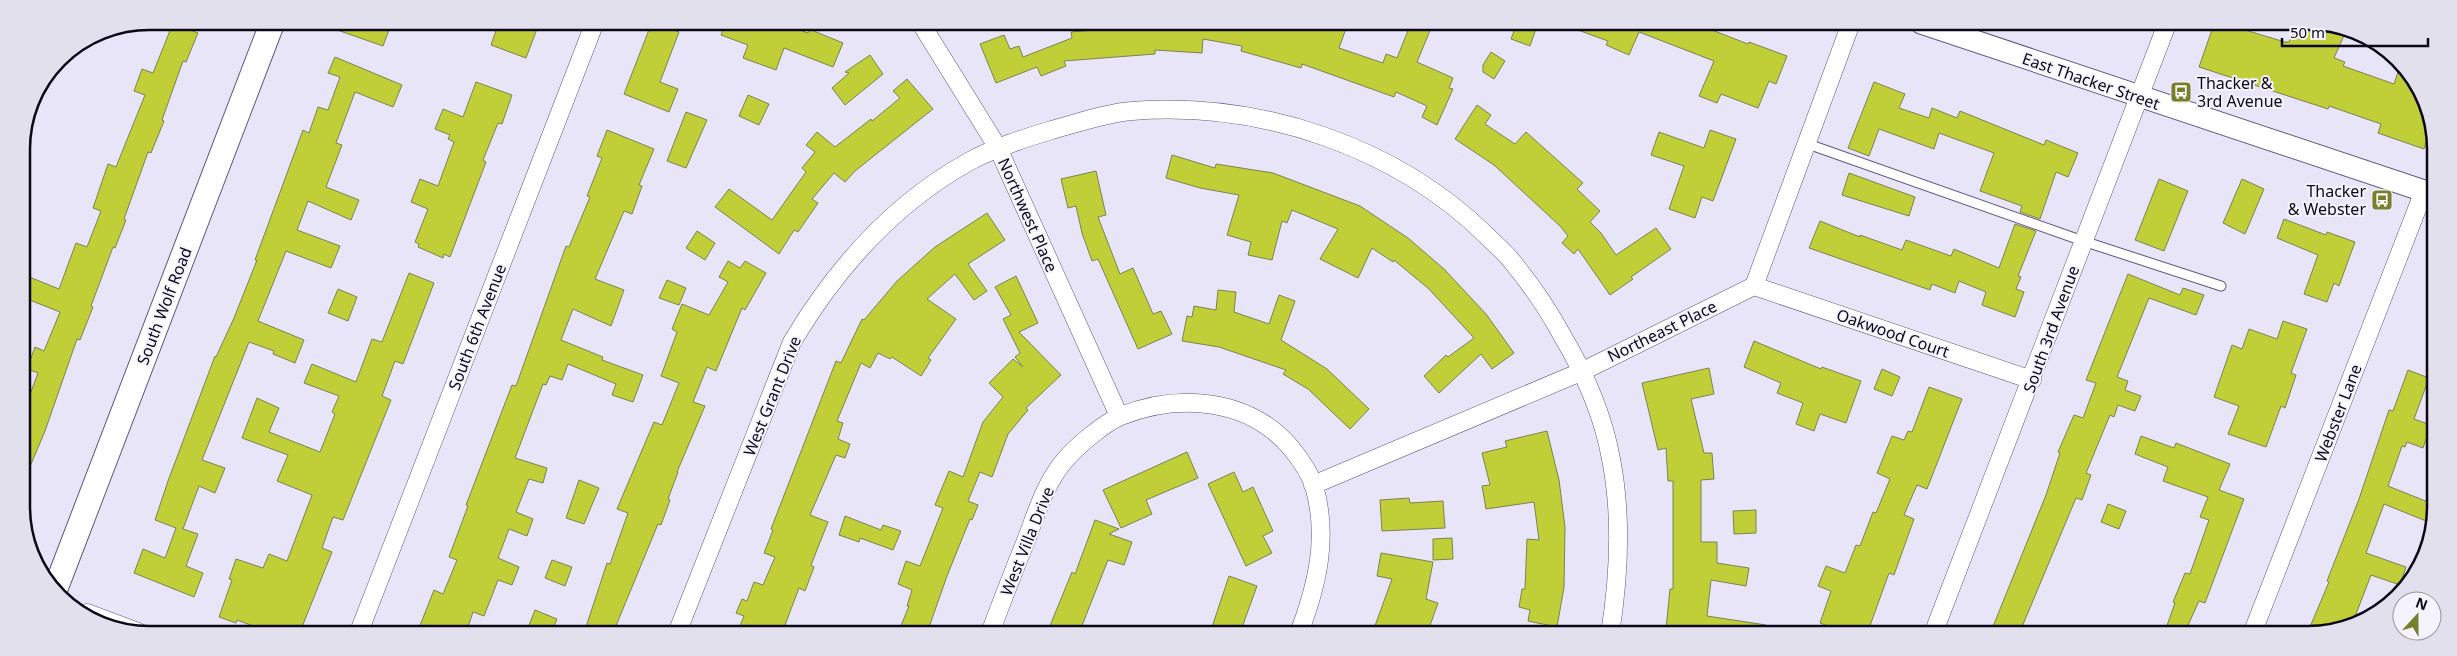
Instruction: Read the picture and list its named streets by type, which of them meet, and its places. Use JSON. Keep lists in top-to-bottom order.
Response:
{
  "streets": {
    "main road": ["South Wolf Road"],
    "street": [
      "East Thacker Street",
      "Northwest Place",
      "South 6th Avenue",
      "South 3rd Avenue",
      "Northeast Place",
      "Oakwood Court",
      "West Grant Drive",
      "Webster Lane",
      "West Villa Drive"
    ]
  },
  "crossings": [
    ["East Thacker Street", "South 3rd Avenue"],
    ["Northwest Place", "West Grant Drive"],
    ["Northwest Place", "West Villa Drive"],
    ["South 3rd Avenue", "Oakwood Court"],
    ["Northeast Place", "Oakwood Court"],
    ["Northeast Place", "West Grant Drive"],
    ["Northeast Place", "West Villa Drive"]
  ],
  "places": {
    "bus stop": ["Thacker & 3rd Avenue", "Thacker & Webster"]
  },
  "scale_bar": "50 m",
  "north": "top"
}
